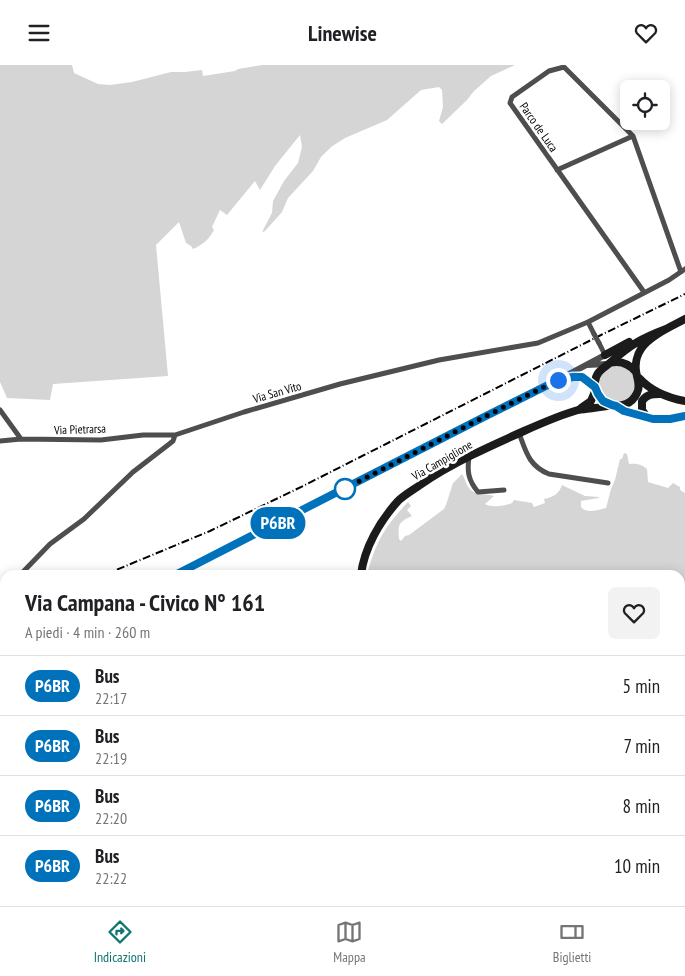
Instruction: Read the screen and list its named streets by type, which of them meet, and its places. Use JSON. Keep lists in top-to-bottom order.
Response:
{
  "streets": {
    "main road": ["Via Campiglione"],
    "street": ["Parco de Luca", "Via San Vito", "Via Pietrarsa"]
  },
  "crossings": [
    ["Parco de Luca", "Via San Vito"],
    ["Via San Vito", "Via Pietrarsa"]
  ],
  "lines": ["bus line P6BR"],
  "page": {
    "header": "Linewise",
    "on_map": "P6BR",
    "heading": ["Via Campana - Civico N° 161", "A piedi · 4 min · 260 m"],
    "list": [
      {
        "mark": "P6BR",
        "name": "Bus",
        "note": "22:17",
        "value": "5 min"
      },
      {
        "mark": "P6BR",
        "name": "Bus",
        "note": "22:19",
        "value": "7 min"
      },
      {
        "mark": "P6BR",
        "name": "Bus",
        "note": "22:20",
        "value": "8 min"
      },
      {
        "mark": "P6BR",
        "name": "Bus",
        "note": "22:22",
        "value": "10 min"
      }
    ],
    "tabs": ["Indicazioni", "Mappa", "Biglietti"]
  }
}
